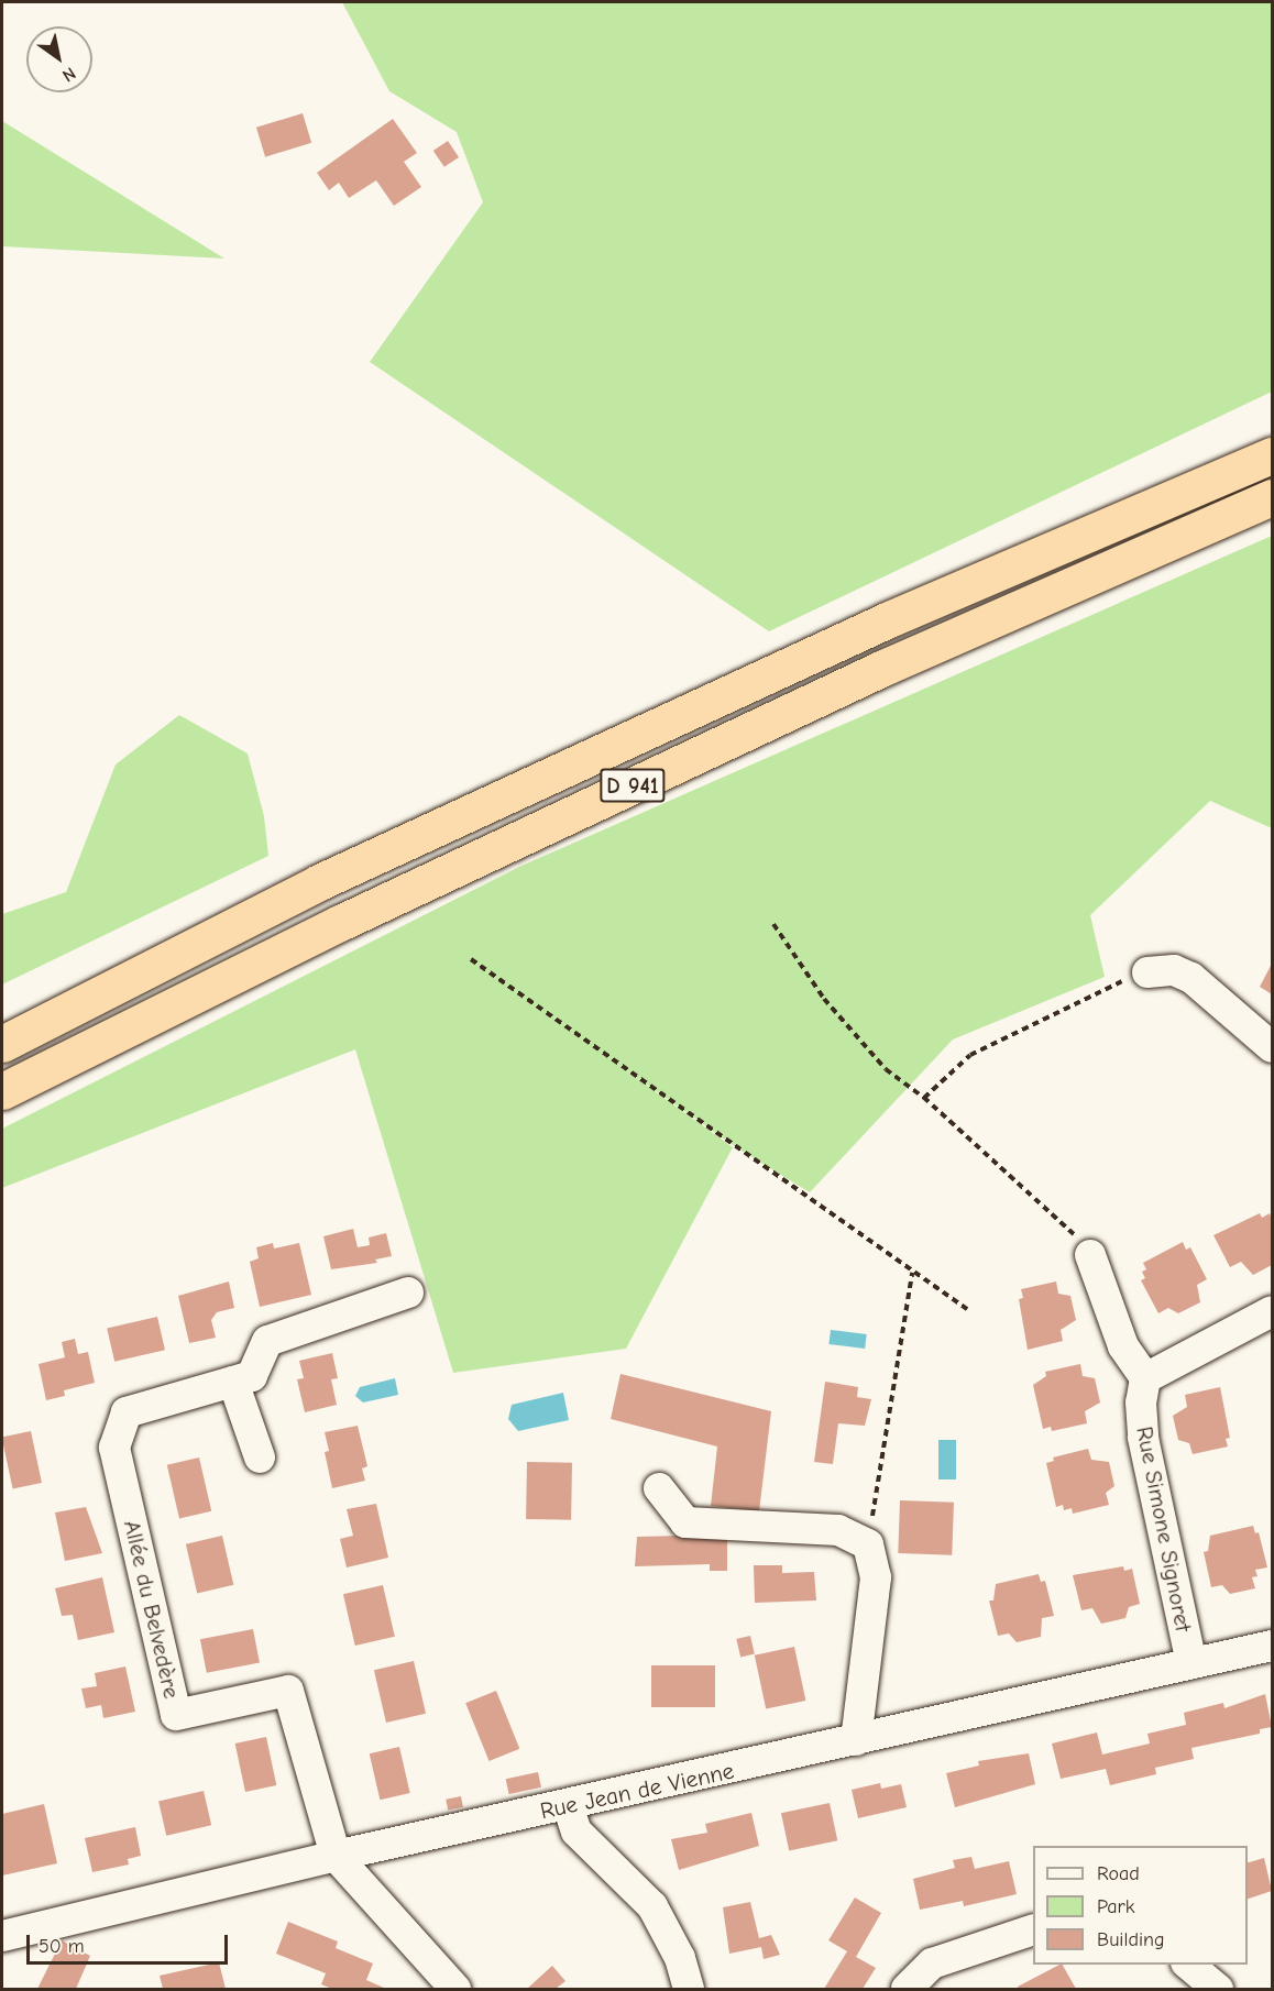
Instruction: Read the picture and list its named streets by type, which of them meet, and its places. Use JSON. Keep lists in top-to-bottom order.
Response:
{
  "streets": {
    "highway": ["D 941"],
    "street": ["Rue Simone Signoret", "Allée du Belvedère", "Rue Jean de Vienne"]
  },
  "crossings": [
    ["Rue Simone Signoret", "Rue Jean de Vienne"],
    ["Allée du Belvedère", "Rue Jean de Vienne"]
  ],
  "legend": ["Road", "Park", "Building"],
  "scale_bar": "50 m",
  "north": "bottom right"
}
